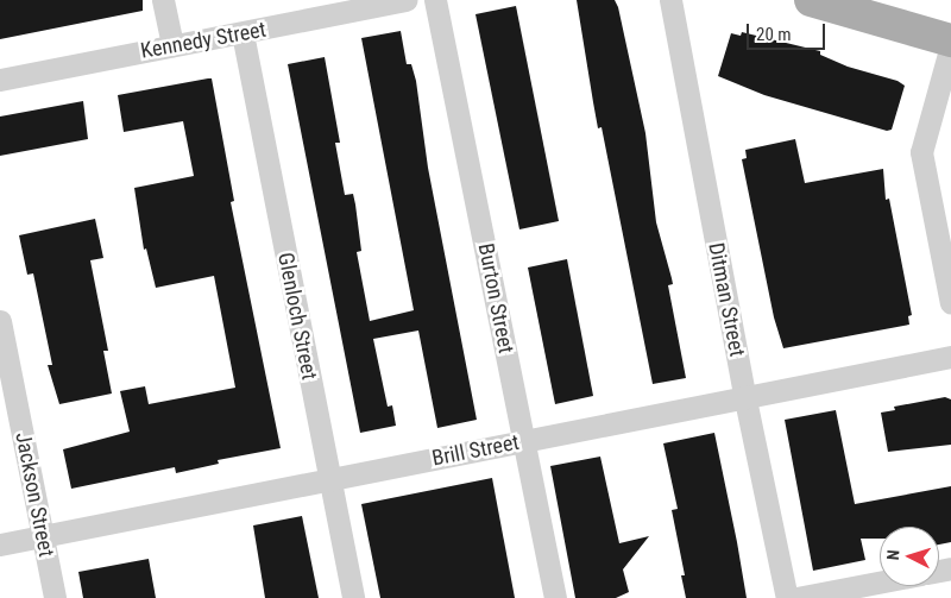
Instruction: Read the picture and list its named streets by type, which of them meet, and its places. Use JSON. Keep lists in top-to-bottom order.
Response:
{
  "streets": {
    "street": [
      "Kennedy Street",
      "Burton Street",
      "Ditman Street",
      "Glenloch Street",
      "Brill Street",
      "Jackson Street"
    ]
  },
  "crossings": [
    ["Kennedy Street", "Glenloch Street"],
    ["Burton Street", "Brill Street"],
    ["Ditman Street", "Brill Street"],
    ["Glenloch Street", "Brill Street"],
    ["Brill Street", "Jackson Street"]
  ],
  "scale_bar": "20 m",
  "north": "left"
}
